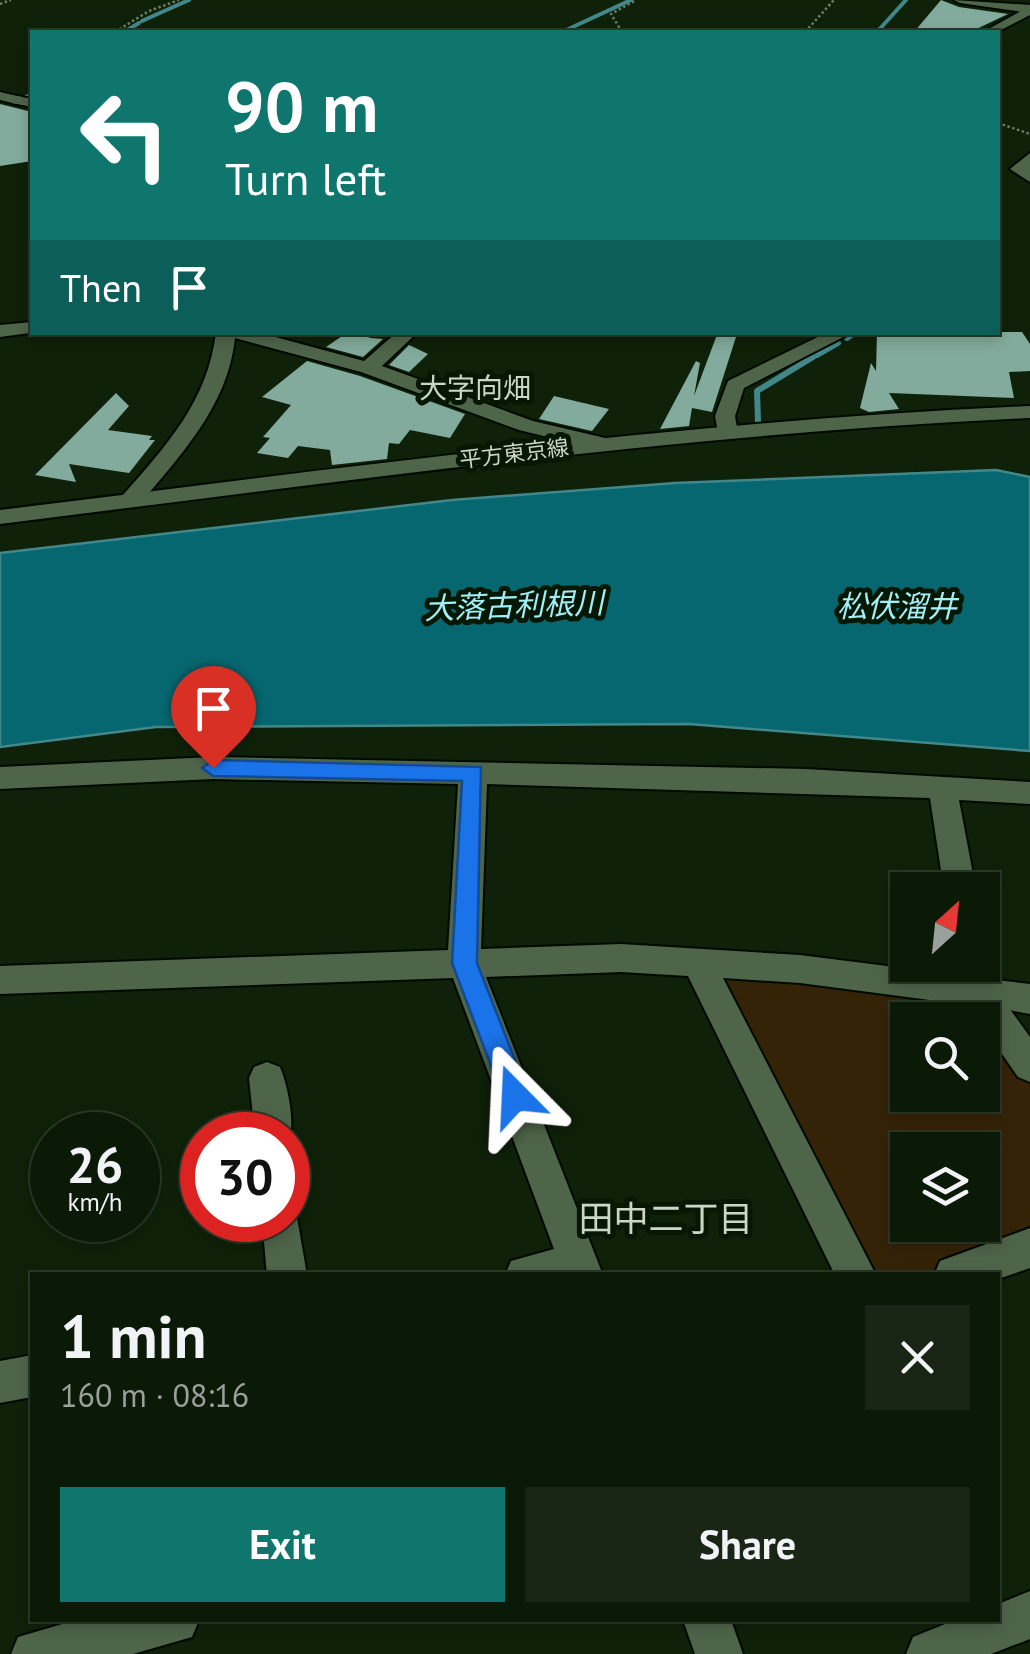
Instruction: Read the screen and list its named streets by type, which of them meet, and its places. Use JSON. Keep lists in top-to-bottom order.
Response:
{
  "streets": {
    "street": ["平方東京線"]
  },
  "districts": ["大字向畑", "田中二丁目"],
  "water": ["大落古利根川", "松伏溜井"],
  "north": "top right",
  "page": {
    "turn": ["90 m", "Turn left"],
    "then": "Then",
    "speed": "26 km/h",
    "limit": "30",
    "heading": ["1 min", "160 m · 08:16"],
    "buttons": ["Exit", "Share"]
  }
}
